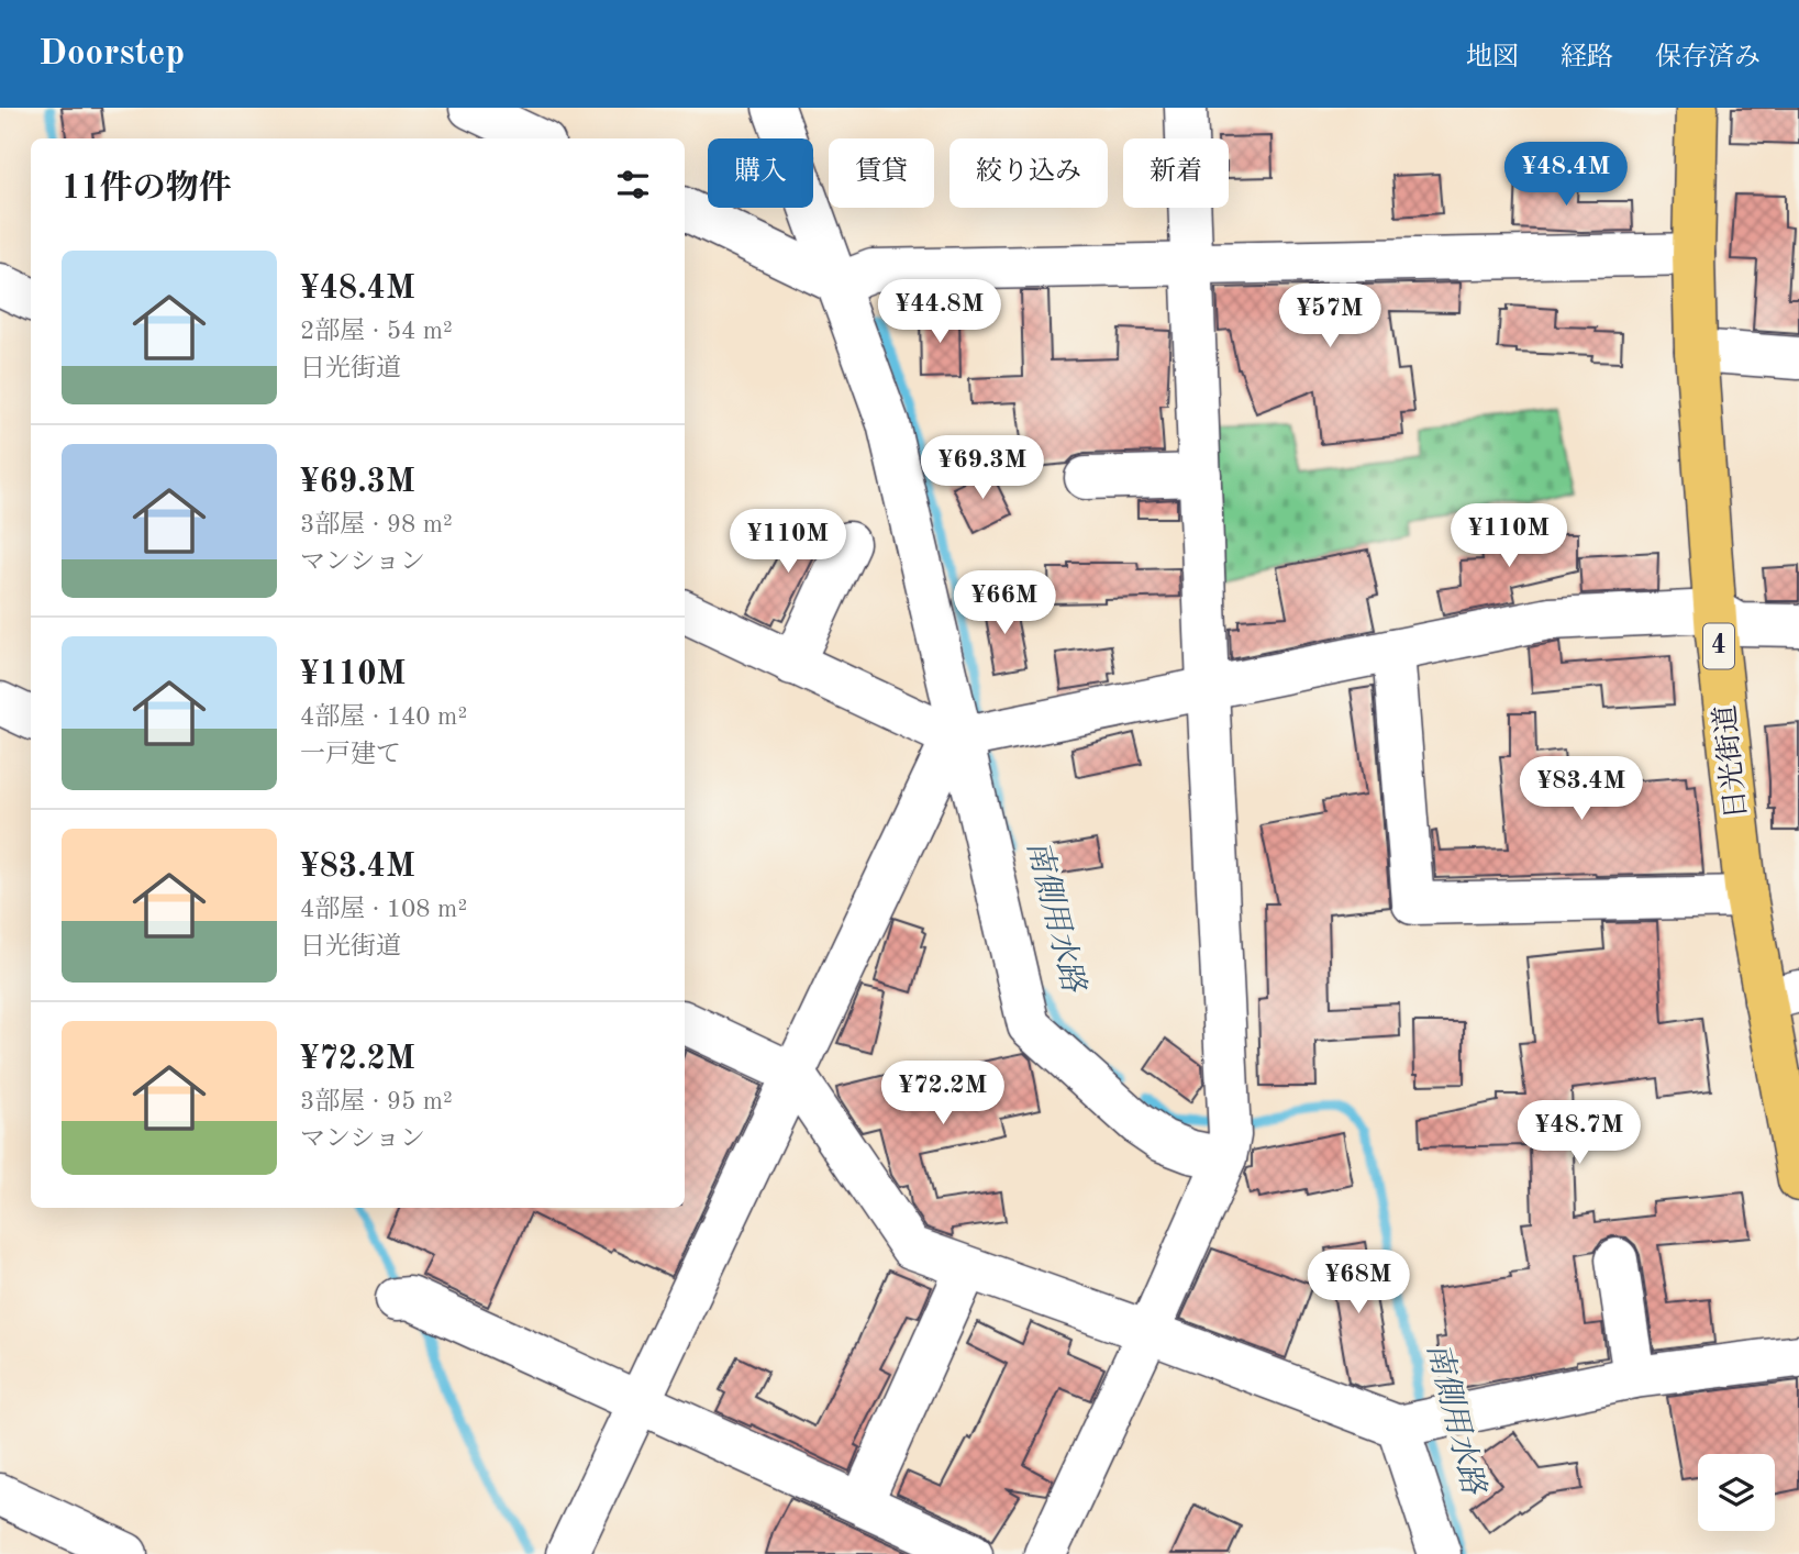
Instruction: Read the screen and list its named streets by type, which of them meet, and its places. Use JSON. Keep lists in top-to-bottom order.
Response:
{
  "streets": {
    "highway": ["4", "日光街道"]
  },
  "water": ["南側用水路"],
  "page": {
    "header": "Doorstep",
    "nav": ["地図", "経路", "保存済み"],
    "chip": [
      "購入",
      "賃貸",
      "絞り込み",
      "新着"
    ],
    "heading": "11件の物件",
    "price": [
      "¥48.4M",
      "¥44.8M",
      "¥57M",
      "¥69.3M",
      "¥110M",
      "¥110M",
      "¥66M",
      "¥83.4M",
      "¥72.2M",
      "¥48.7M",
      "¥68M"
    ],
    "list": [
      {
        "name": "¥48.4M",
        "note": "2部屋 · 54 m² · 日光街道"
      },
      {
        "name": "¥69.3M",
        "note": "3部屋 · 98 m² · マンション"
      },
      {
        "name": "¥110M",
        "note": "4部屋 · 140 m² · 一戸建て"
      },
      {
        "name": "¥83.4M",
        "note": "4部屋 · 108 m² · 日光街道"
      },
      {
        "name": "¥72.2M",
        "note": "3部屋 · 95 m² · マンション"
      }
    ]
  }
}
